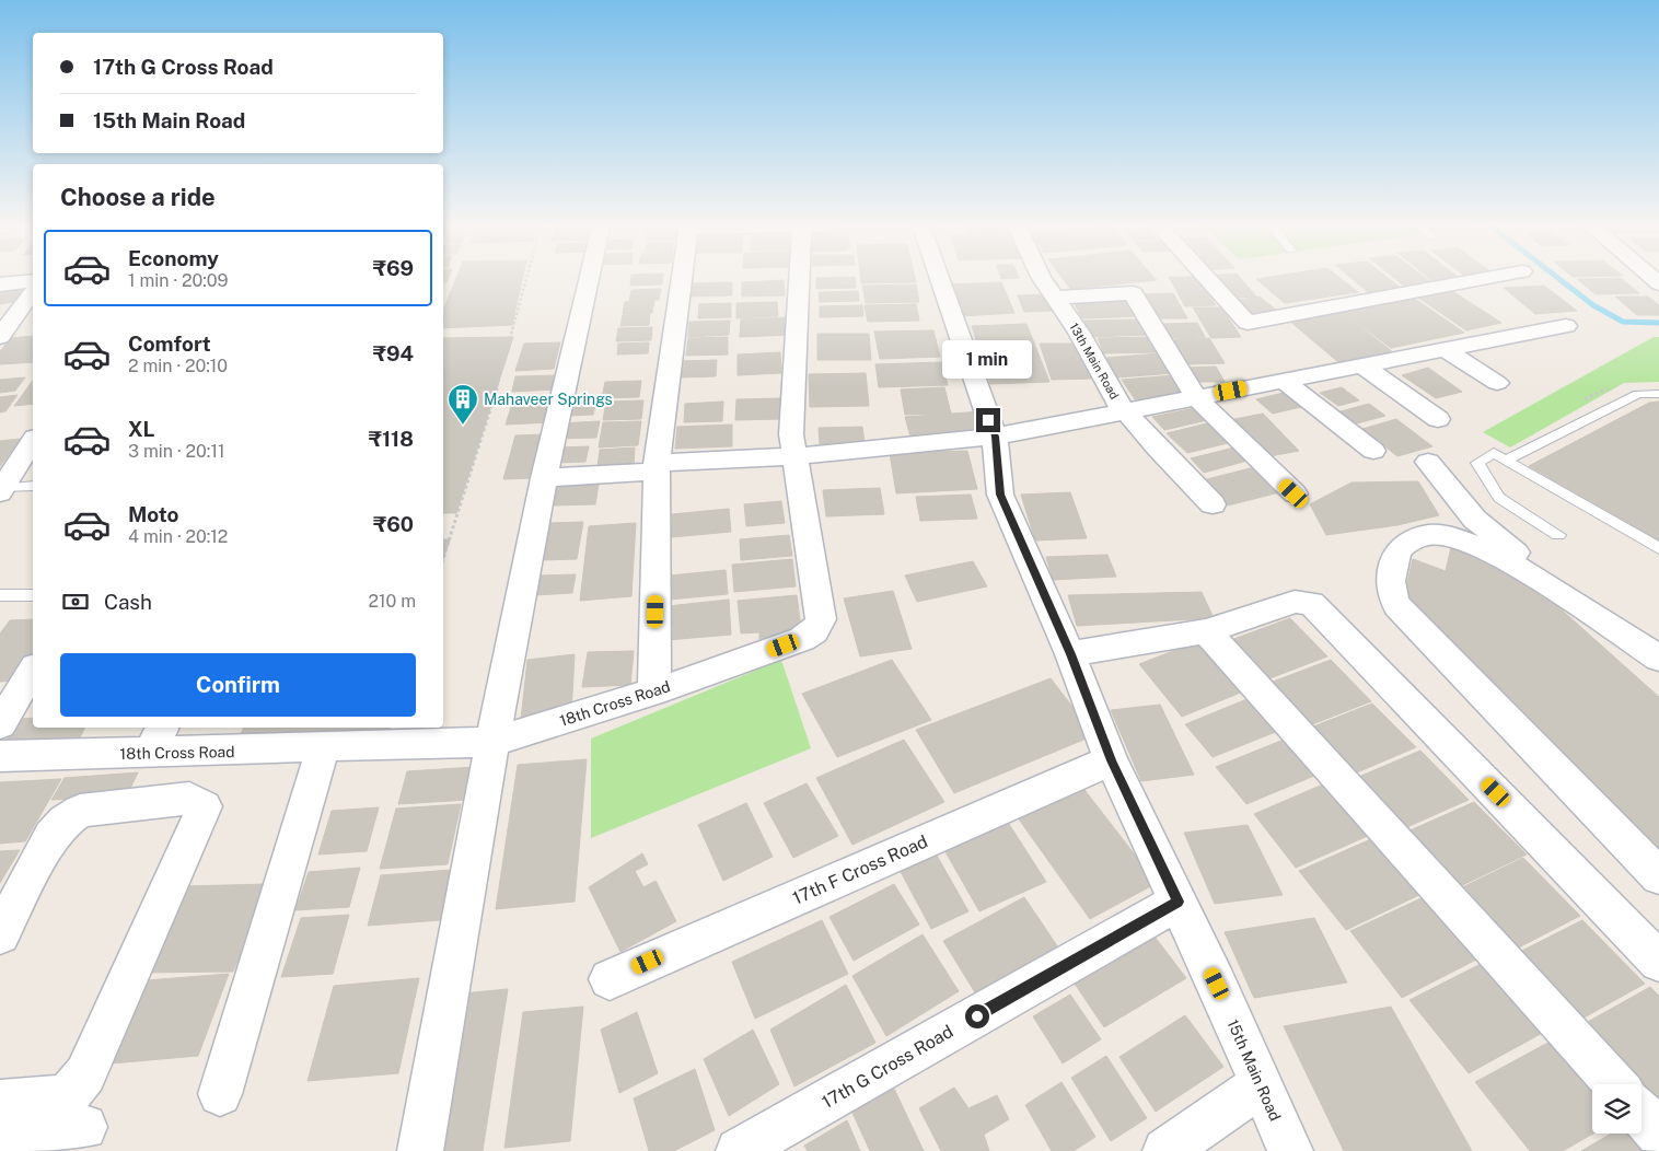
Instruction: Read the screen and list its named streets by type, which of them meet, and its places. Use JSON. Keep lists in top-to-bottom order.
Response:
{
  "streets": {
    "street": [
      "13th Main Road",
      "18th Cross Road",
      "17th F Cross Road",
      "17th G Cross Road",
      "15th Main Road"
    ]
  },
  "crossings": [
    ["17th F Cross Road", "15th Main Road"],
    ["17th G Cross Road", "15th Main Road"]
  ],
  "places": {
    "building": ["Mahaveer Springs"]
  },
  "page": {
    "banner": ["17th G Cross Road", "15th Main Road"],
    "heading": "Choose a ride",
    "list": [
      {
        "name": "Economy",
        "note": "1 min · 20:09",
        "value": "₹69"
      },
      {
        "name": "Comfort",
        "note": "2 min · 20:10",
        "value": "₹94"
      },
      {
        "name": "XL",
        "note": "3 min · 20:11",
        "value": "₹118"
      },
      {
        "name": "Moto",
        "note": "4 min · 20:12",
        "value": "₹60"
      }
    ],
    "bubble": "1 min",
    "pay": ["Cash", "210 m"],
    "buttons": "Confirm"
  }
}
